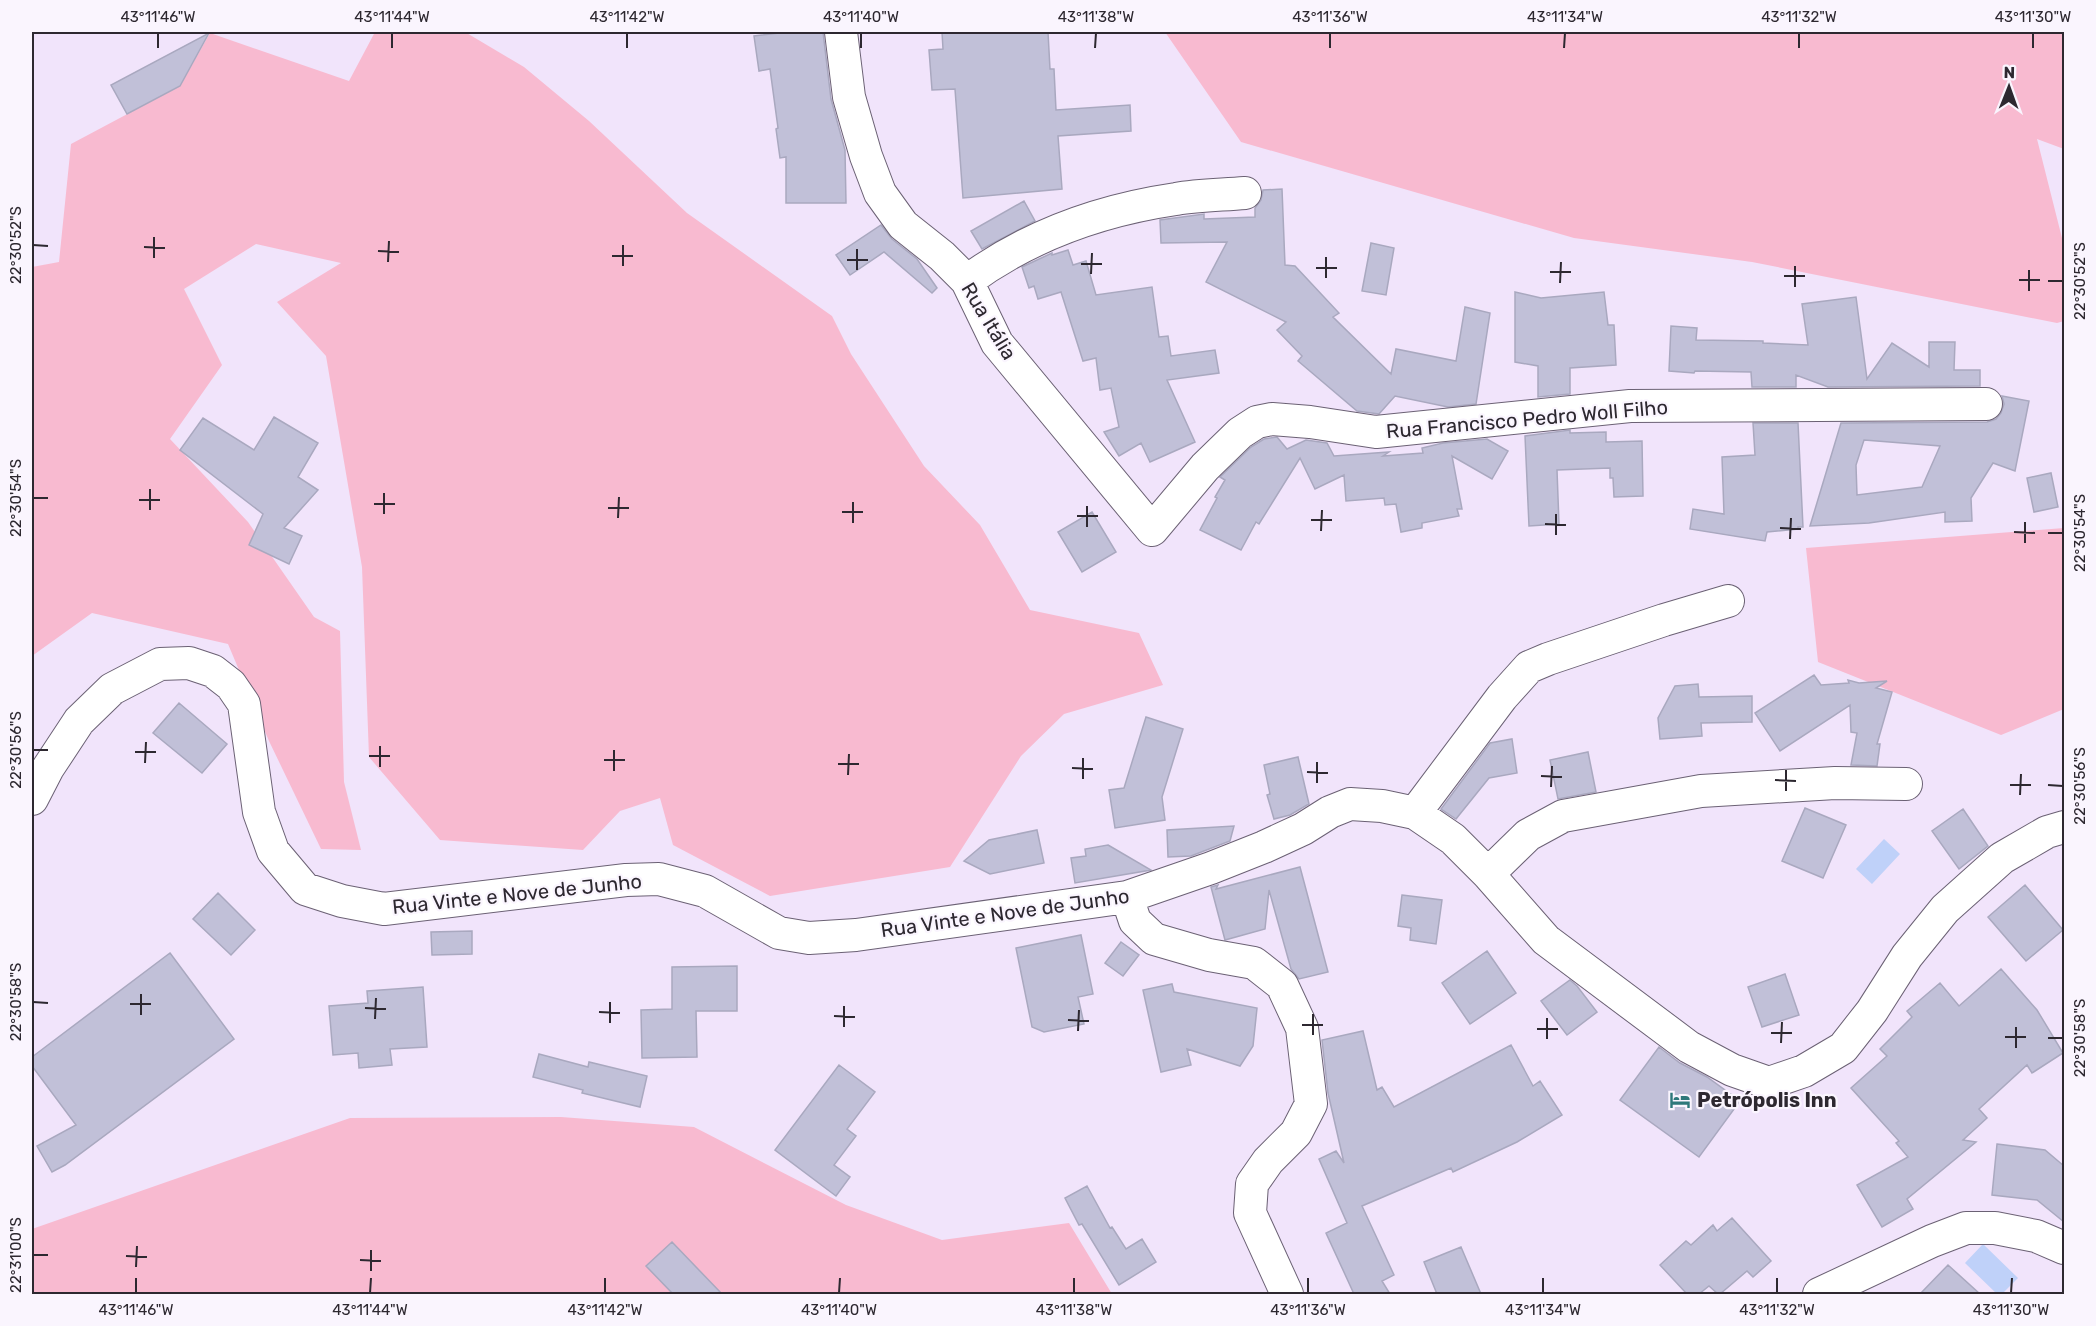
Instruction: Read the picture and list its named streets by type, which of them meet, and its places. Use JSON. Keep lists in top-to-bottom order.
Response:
{
  "streets": {
    "street": ["Rua Itália", "Rua Francisco Pedro Woll Filho", "Rua Vinte e Nove de Junho"]
  },
  "crossings": [
    ["Rua Itália", "Rua Francisco Pedro Woll Filho"]
  ],
  "places": {
    "hotel": ["Petrópolis Inn"]
  },
  "north": "top",
  "coordinates": [
    "43°11'46\"W",
    "43°11'44\"W",
    "43°11'42\"W",
    "43°11'40\"W",
    "43°11'38\"W",
    "43°11'36\"W",
    "43°11'34\"W",
    "43°11'32\"W",
    "43°11'30\"W",
    "22°30'52\"S",
    "22°30'54\"S",
    "22°30'56\"S",
    "22°30'58\"S",
    "22°31'00\"S"
  ]
}
